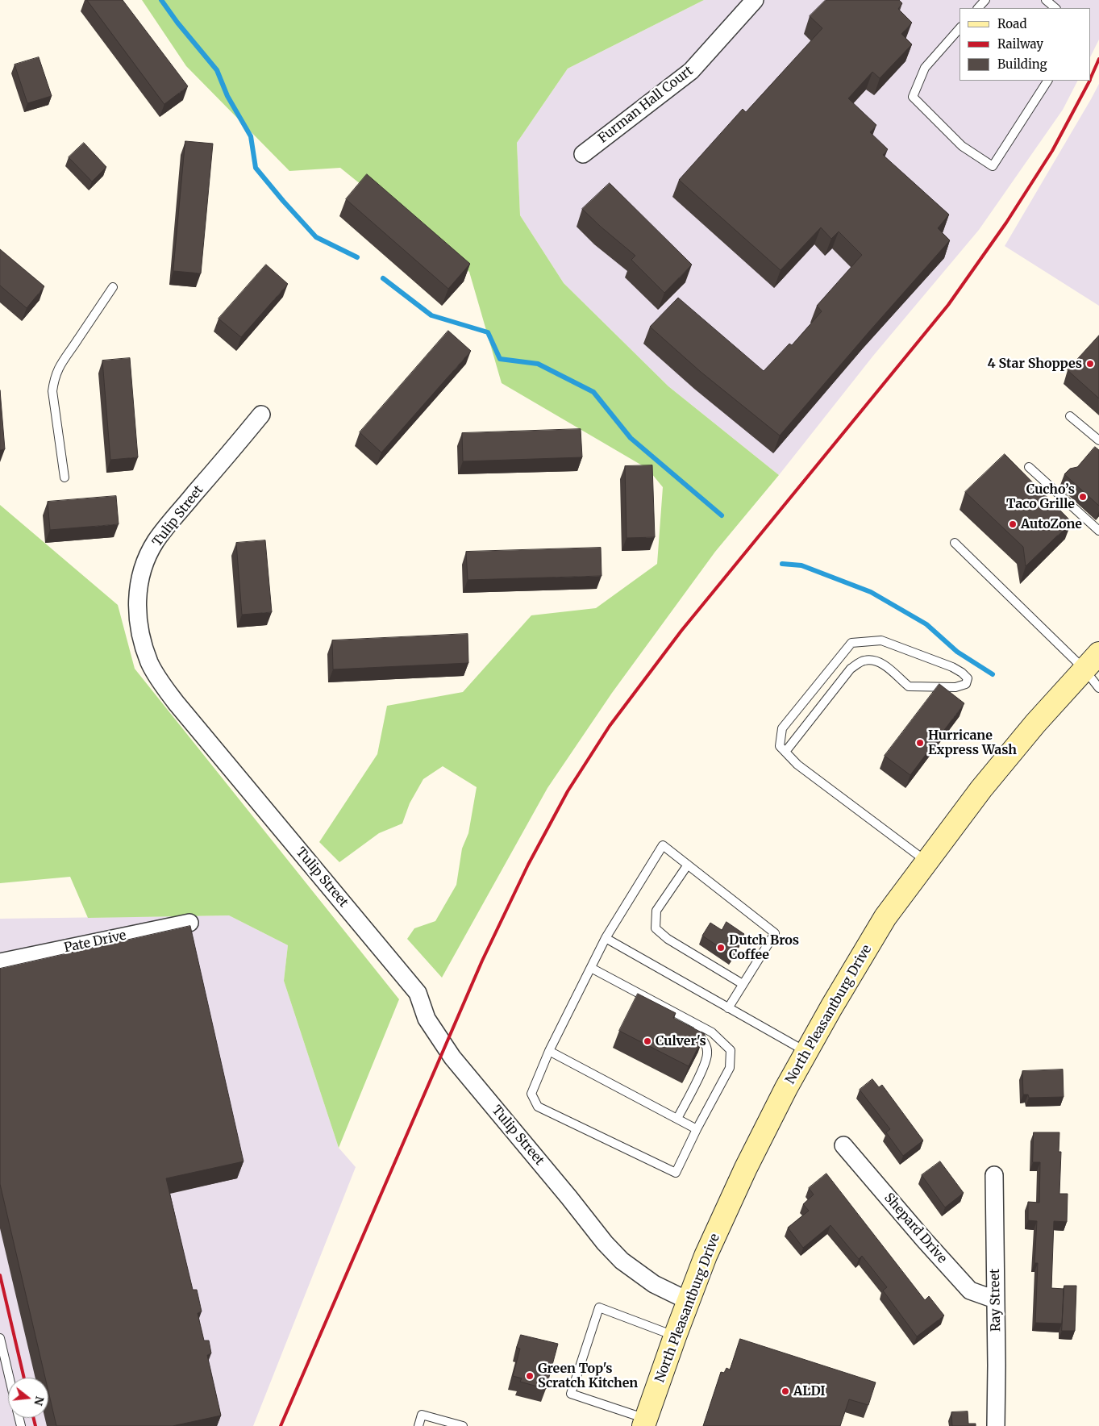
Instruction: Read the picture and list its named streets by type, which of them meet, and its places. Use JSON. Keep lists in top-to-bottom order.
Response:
{
  "streets": {
    "main road": ["North Pleasantburg Drive"],
    "street": [
      "Furman Hall Court",
      "Tulip Street",
      "Pate Drive",
      "Shepard Drive",
      "Ray Street"
    ]
  },
  "crossings": [
    ["Tulip Street", "North Pleasantburg Drive"],
    ["Shepard Drive", "Ray Street"]
  ],
  "places": [
    "4 Star Shoppes",
    "Cucho’s Taco Grille",
    "AutoZone",
    "Hurricane Express Wash",
    "Dutch Bros Coffee",
    "Culver's",
    "Green Top's Scratch Kitchen",
    "ALDI"
  ],
  "legend": ["Road", "Railway", "Building"],
  "north": "right"
}
